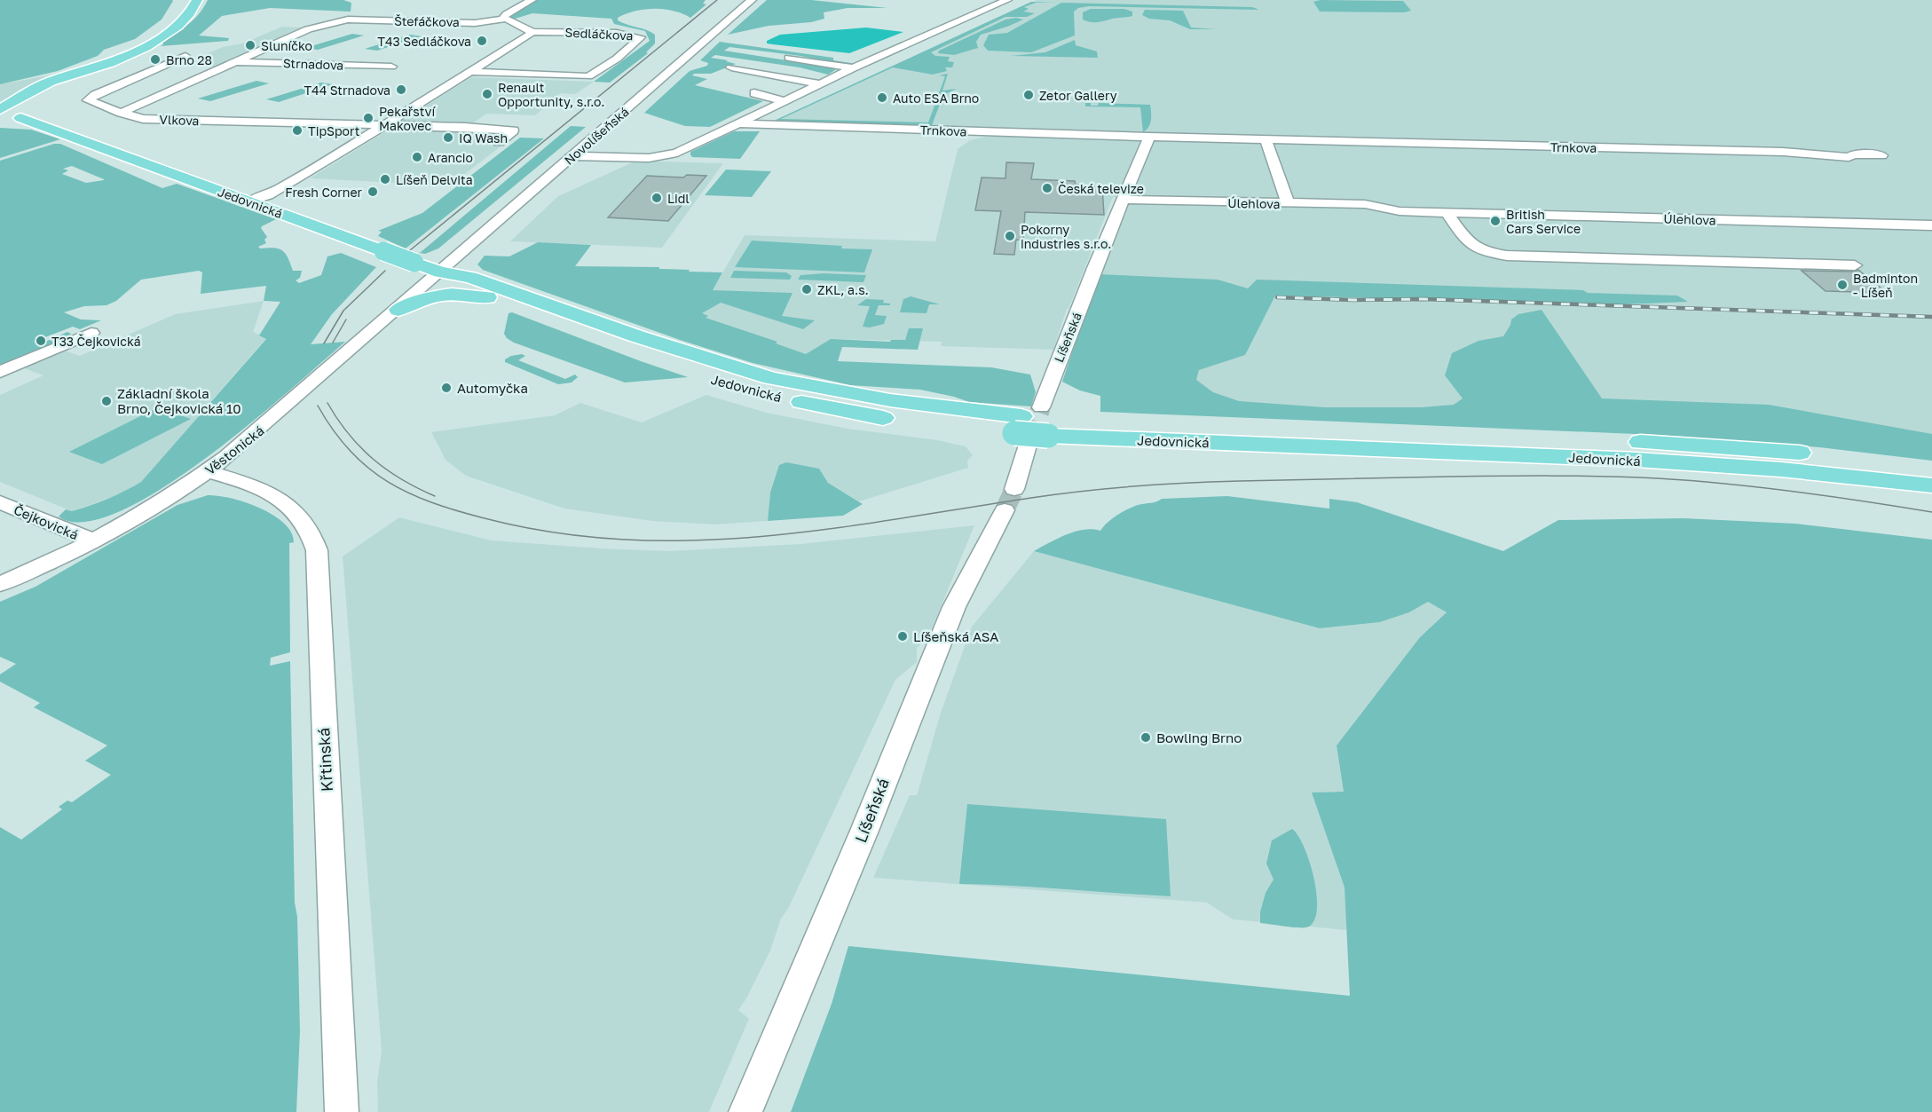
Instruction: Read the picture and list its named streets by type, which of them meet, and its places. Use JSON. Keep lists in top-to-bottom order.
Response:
{
  "streets": {
    "main road": ["Jedovnická"],
    "street": [
      "Štefáčkova",
      "Sedláčkova",
      "Strnadova",
      "Vlkova",
      "Trnkova",
      "Novolíšeňská",
      "Úlehlova",
      "Líšeňská",
      "Věstonická",
      "Čejkovická",
      "Křtinská"
    ]
  },
  "crossings": [
    ["Štefáčkova", "Sedláčkova"],
    ["Štefáčkova", "Strnadova"],
    ["Strnadova", "Vlkova"],
    ["Trnkova", "Novolíšeňská"],
    ["Novolíšeňská", "Jedovnická"],
    ["Novolíšeňská", "Věstonická"],
    ["Jedovnická", "Líšeňská"],
    ["Jedovnická", "Věstonická"],
    ["Úlehlova", "Líšeňská"],
    ["Věstonická", "Čejkovická"],
    ["Věstonická", "Křtinská"]
  ],
  "places": [
    "T43 Sedláčkova",
    "Sluníčko",
    "Brno 28",
    "T44 Strnadova",
    "Renault Opportunity, s.r.o.",
    "Zetor Gallery",
    "Auto ESA Brno",
    "Pekařství Makovec",
    "TipSport",
    "IQ Wash",
    "Arancio",
    "Líšeň Delvita",
    "Česká televize",
    "Fresh Corner",
    "Lidl",
    "British Cars Service",
    "Pokorny industries s.r.o.",
    "Badminton - Líšeň",
    "ZKL, a.s.",
    "T33 Čejkovická",
    "Automyčka",
    "Základní škola Brno, Čejkovická 10",
    "Líšeňská ASA",
    "Bowling Brno"
  ]
}
